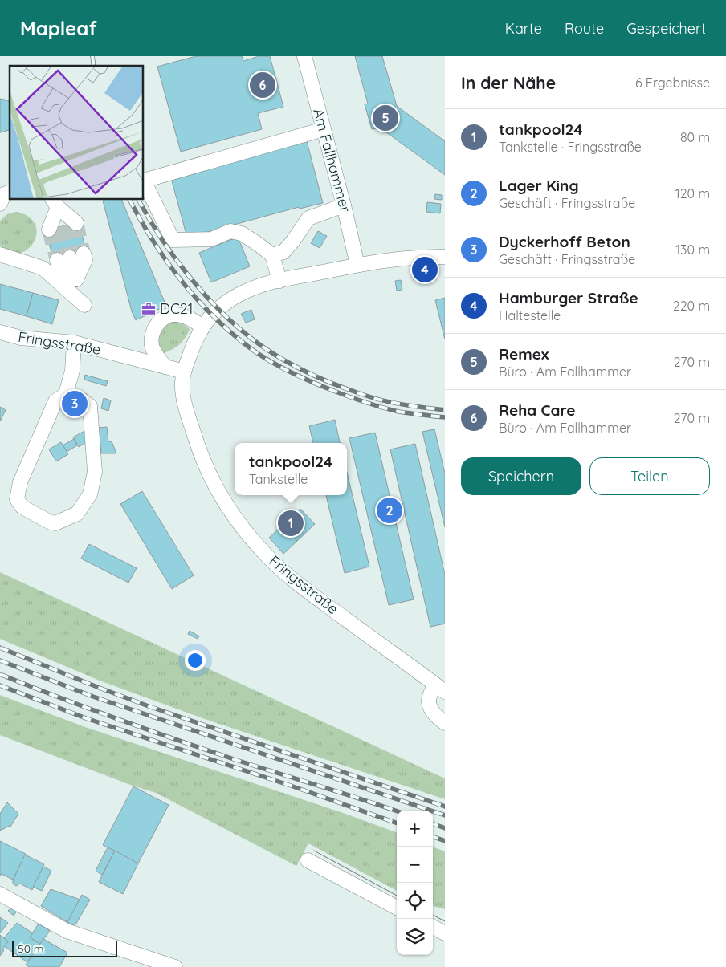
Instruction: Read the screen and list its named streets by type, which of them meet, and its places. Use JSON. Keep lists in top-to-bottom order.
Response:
{
  "streets": {
    "street": ["Am Fallhammer", "Fringsstraße"]
  },
  "places": {
    "office": ["DC21"]
  },
  "scale_bar": "50 m",
  "page": {
    "header": "Mapleaf",
    "nav": ["Karte", "Route", "Gespeichert"],
    "heading": ["In der Nähe", "6 Ergebnisse"],
    "pins": [
      "6",
      "5",
      "4",
      "3",
      "2",
      "1"
    ],
    "list": [
      {
        "mark": "1",
        "name": "tankpool24",
        "note": "Tankstelle · Fringsstraße",
        "value": "80 m"
      },
      {
        "mark": "2",
        "name": "Lager King",
        "note": "Geschäft · Fringsstraße",
        "value": "120 m"
      },
      {
        "mark": "3",
        "name": "Dyckerhoff Beton",
        "note": "Geschäft · Fringsstraße",
        "value": "130 m"
      },
      {
        "mark": "4",
        "name": "Hamburger Straße",
        "note": "Haltestelle",
        "value": "220 m"
      },
      {
        "mark": "5",
        "name": "Remex",
        "note": "Büro · Am Fallhammer",
        "value": "270 m"
      },
      {
        "mark": "6",
        "name": "Reha Care",
        "note": "Büro · Am Fallhammer",
        "value": "270 m"
      }
    ],
    "popup": ["tankpool24", "Tankstelle"],
    "buttons": ["Speichern", "Teilen"],
    "map_buttons": ["+", "−"],
    "scale": "50 m"
  }
}
